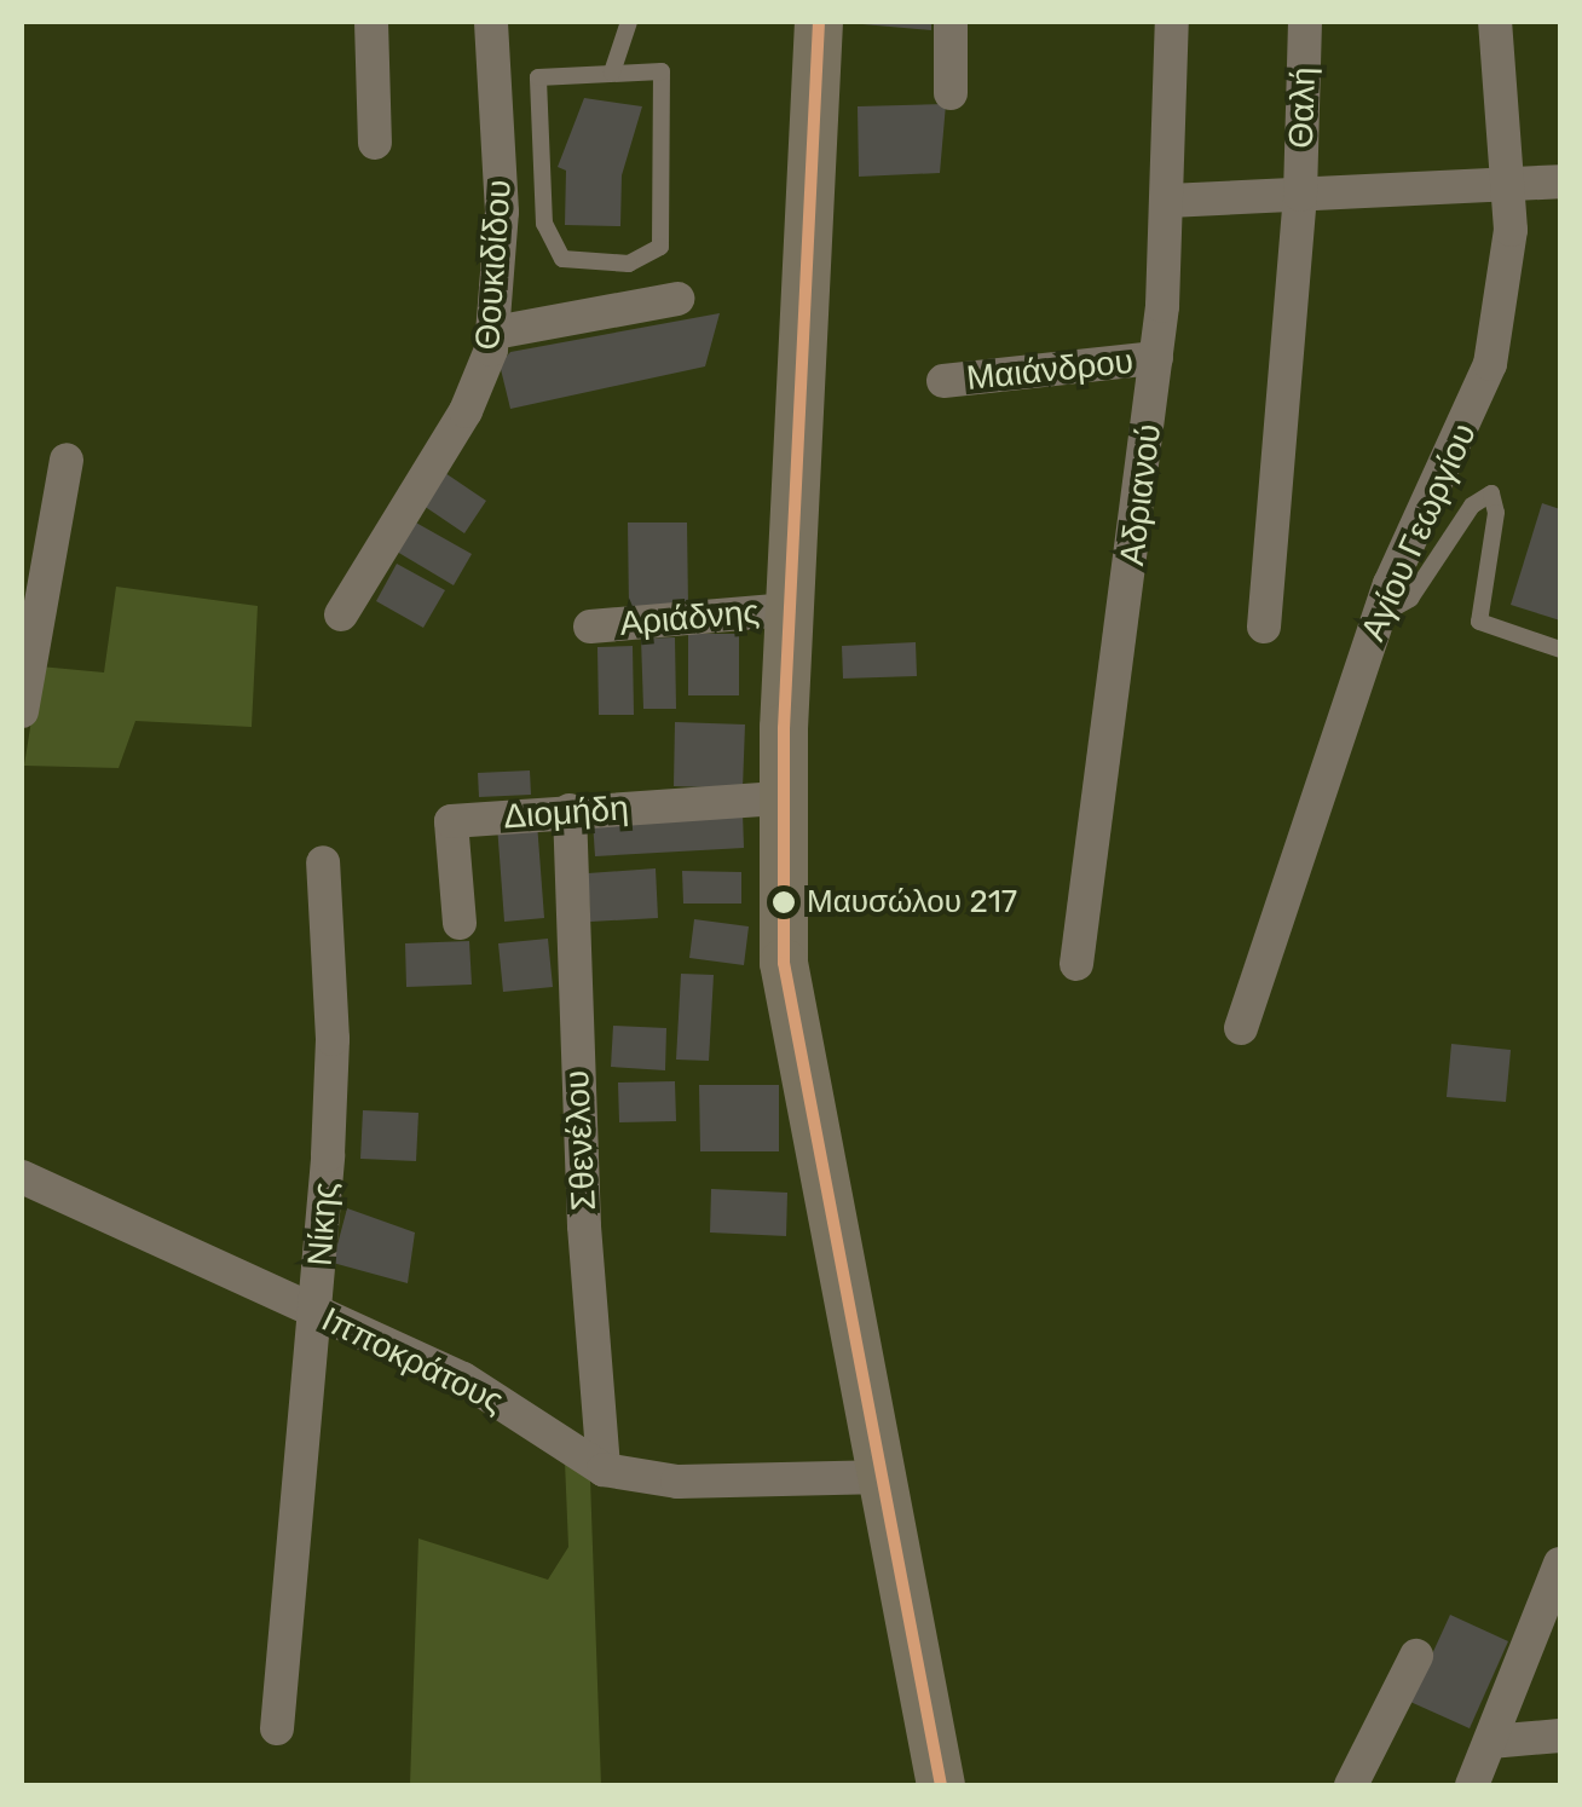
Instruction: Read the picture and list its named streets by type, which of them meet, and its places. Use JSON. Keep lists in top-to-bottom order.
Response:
{
  "streets": {
    "street": [
      "Θαλή",
      "Θουκιδίδου",
      "Μαιάνδρου",
      "Αδριανού",
      "Αγίου Γεωργίου",
      "Αριάδνης",
      "Διομήδη",
      "Σθενέλου",
      "Νίκης",
      "Ιπποκράτους"
    ]
  },
  "crossings": [
    ["Μαιάνδρου", "Αδριανού"],
    ["Διομήδη", "Σθενέλου"],
    ["Σθενέλου", "Ιπποκράτους"],
    ["Νίκης", "Ιπποκράτους"]
  ],
  "places": ["Μαυσώλου 217"]
}
